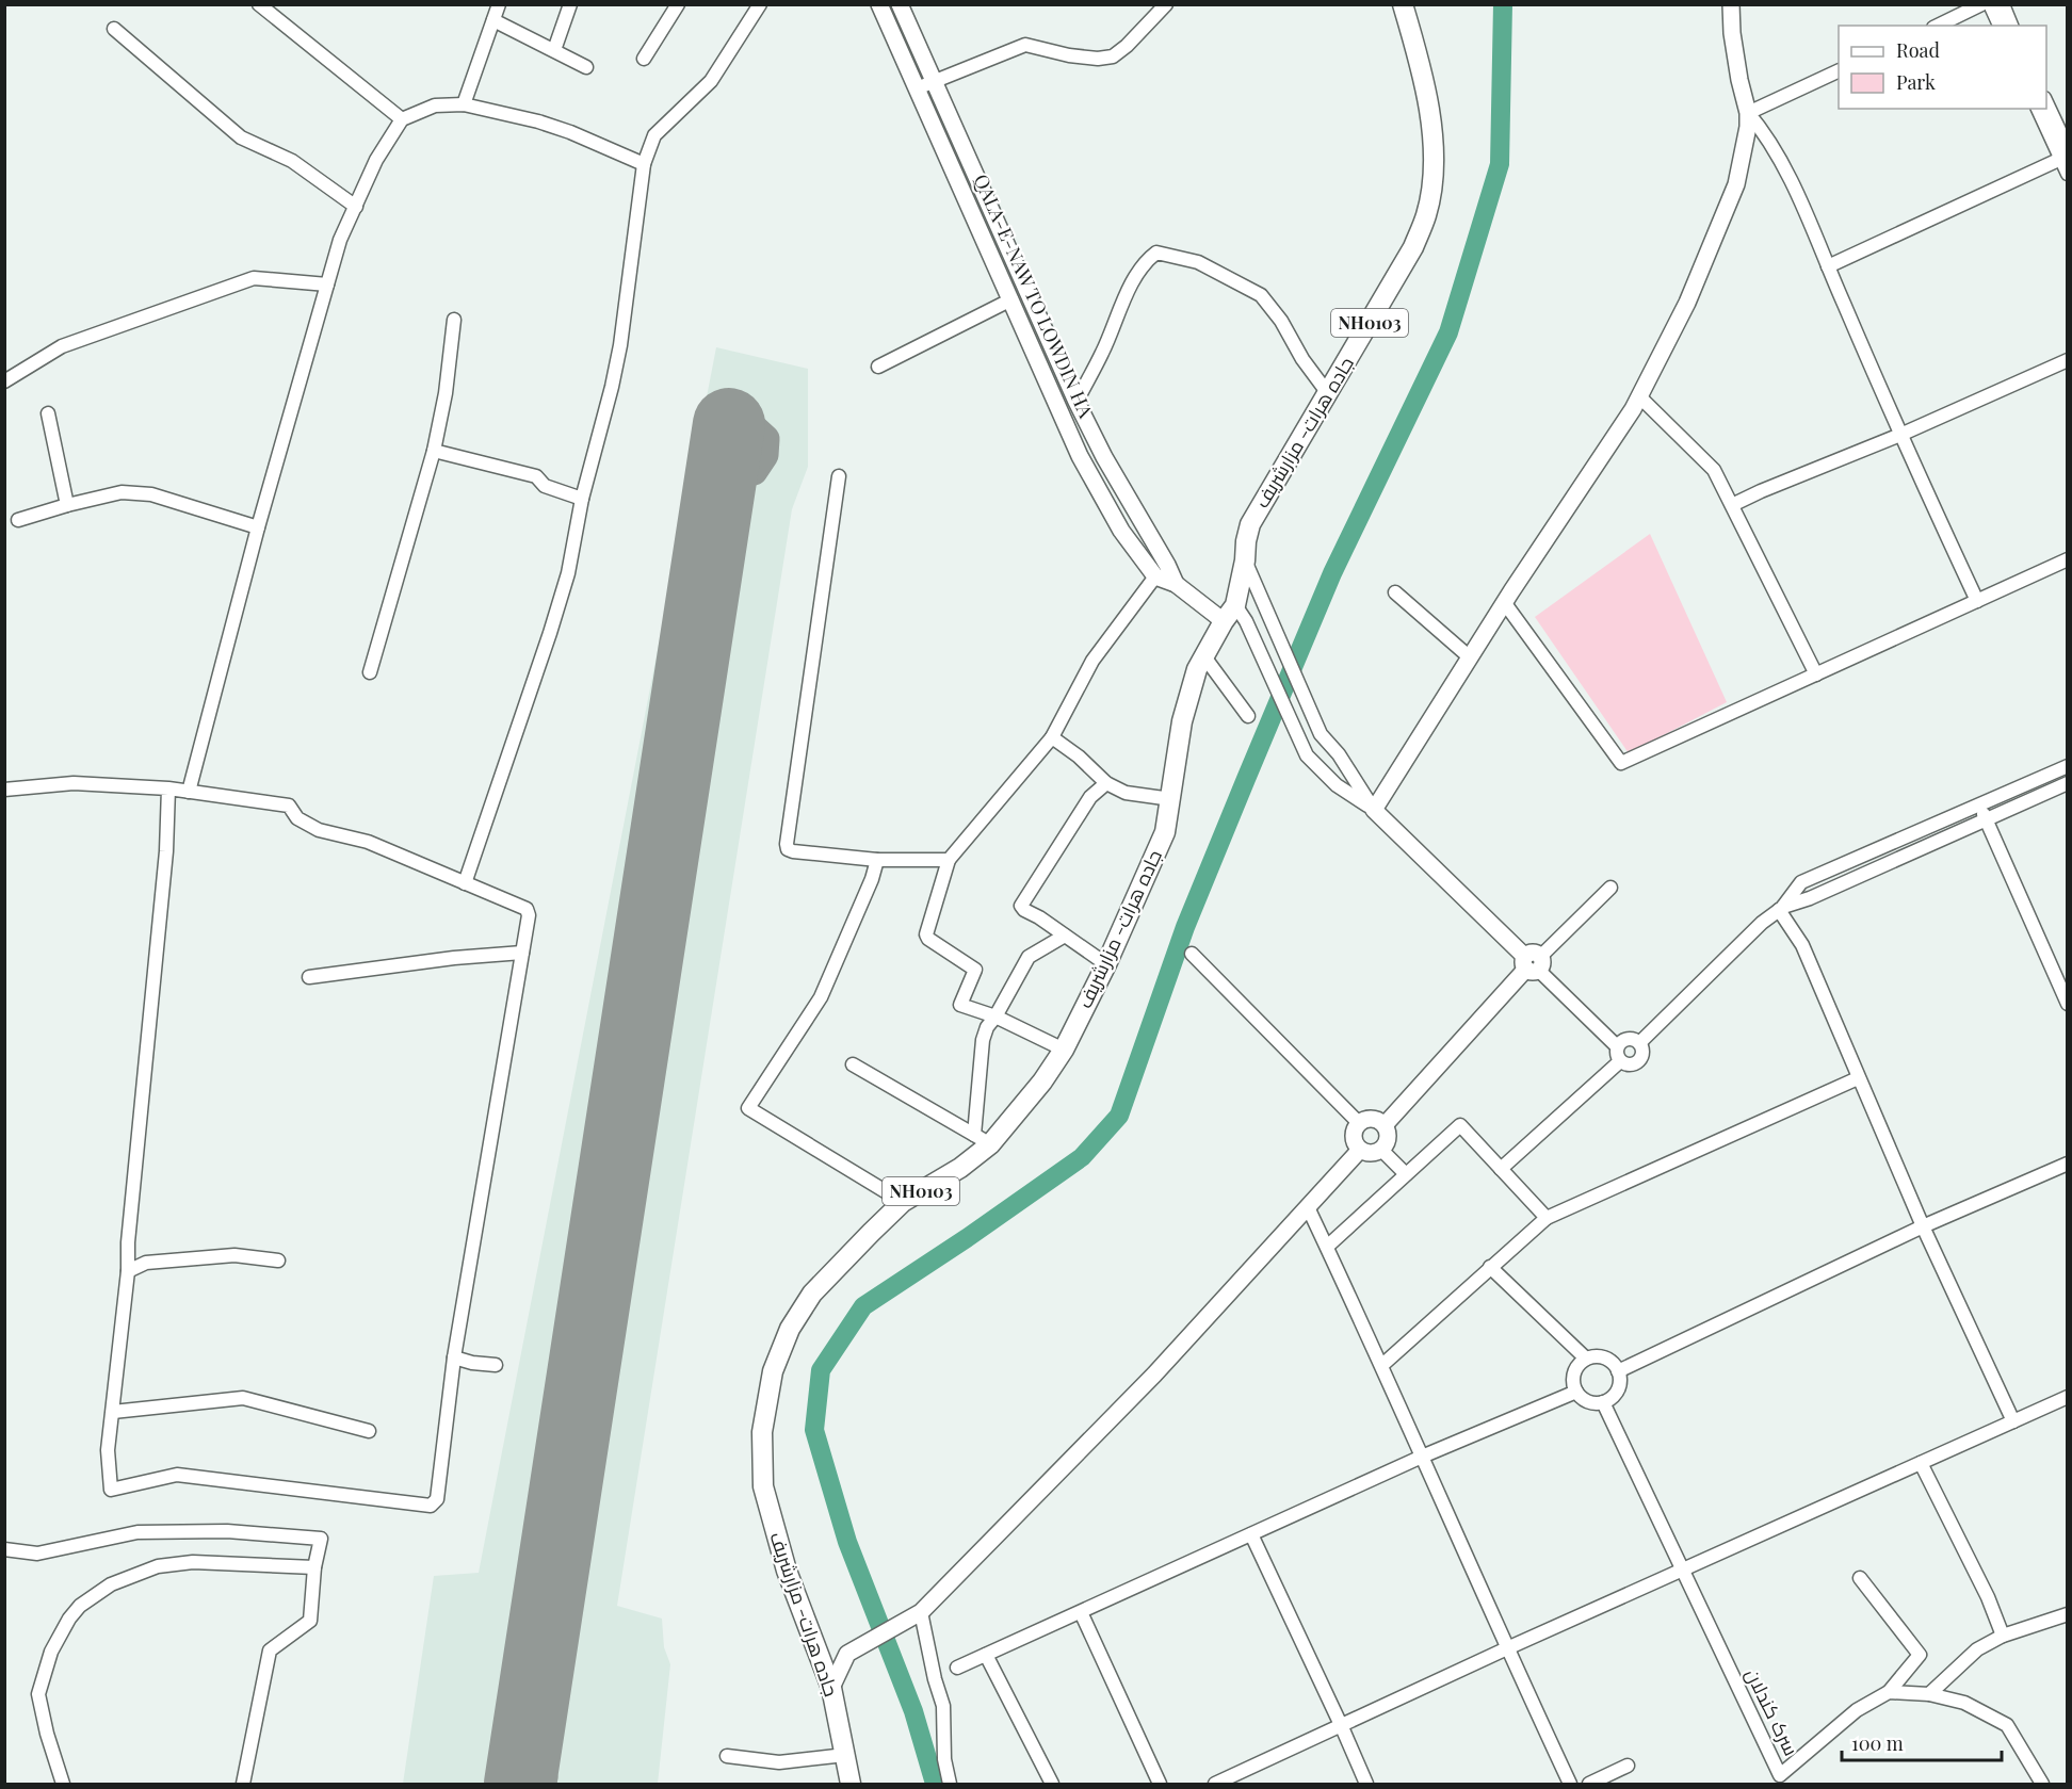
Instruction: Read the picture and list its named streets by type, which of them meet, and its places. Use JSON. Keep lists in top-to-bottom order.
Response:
{
  "streets": {
    "highway": ["NH0103", "جاده هرات- مزارشریف"],
    "main road": ["QALA-E-NAW TO LOWDIN HA"],
    "street": ["سرک کندلان"]
  },
  "crossings": [
    ["QALA-E-NAW TO LOWDIN HA", "جاده هرات- مزارشریف"]
  ],
  "legend": ["Road", "Park"],
  "scale_bar": "100 m"
}
